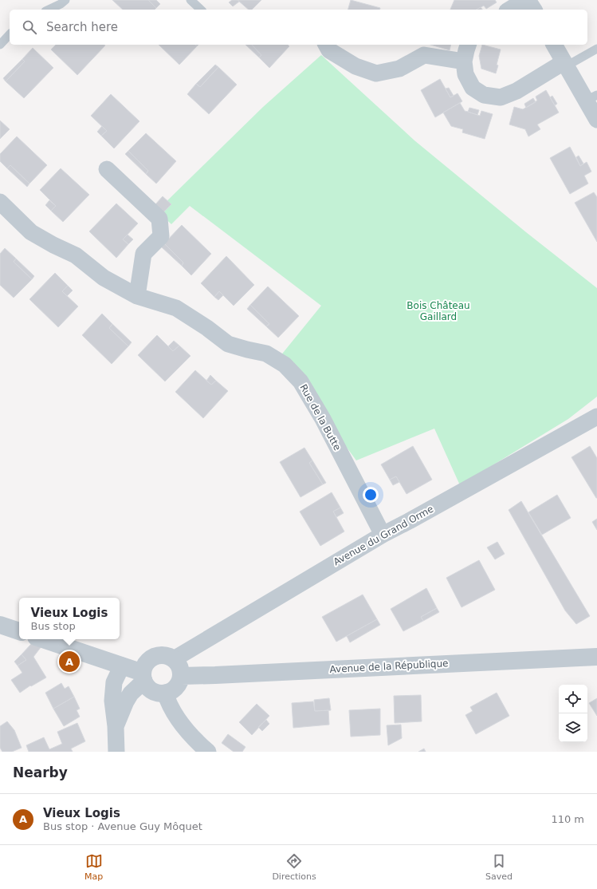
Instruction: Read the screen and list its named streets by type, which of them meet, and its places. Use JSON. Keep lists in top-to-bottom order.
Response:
{
  "streets": {
    "street": ["Rue de la Butte", "Avenue du Grand Orme", "Avenue de la République"]
  },
  "crossings": [
    ["Rue de la Butte", "Avenue du Grand Orme"],
    ["Avenue du Grand Orme", "Avenue de la République"]
  ],
  "parks": ["Bois Château Gaillard"],
  "page": {
    "search": "Search here",
    "popup": ["Vieux Logis", "Bus stop"],
    "pins": "A",
    "heading": "Nearby",
    "list": [
      {
        "mark": "A",
        "name": "Vieux Logis",
        "note": "Bus stop · Avenue Guy Môquet",
        "value": "110 m"
      }
    ],
    "nav": ["Map", "Directions", "Saved"]
  }
}
